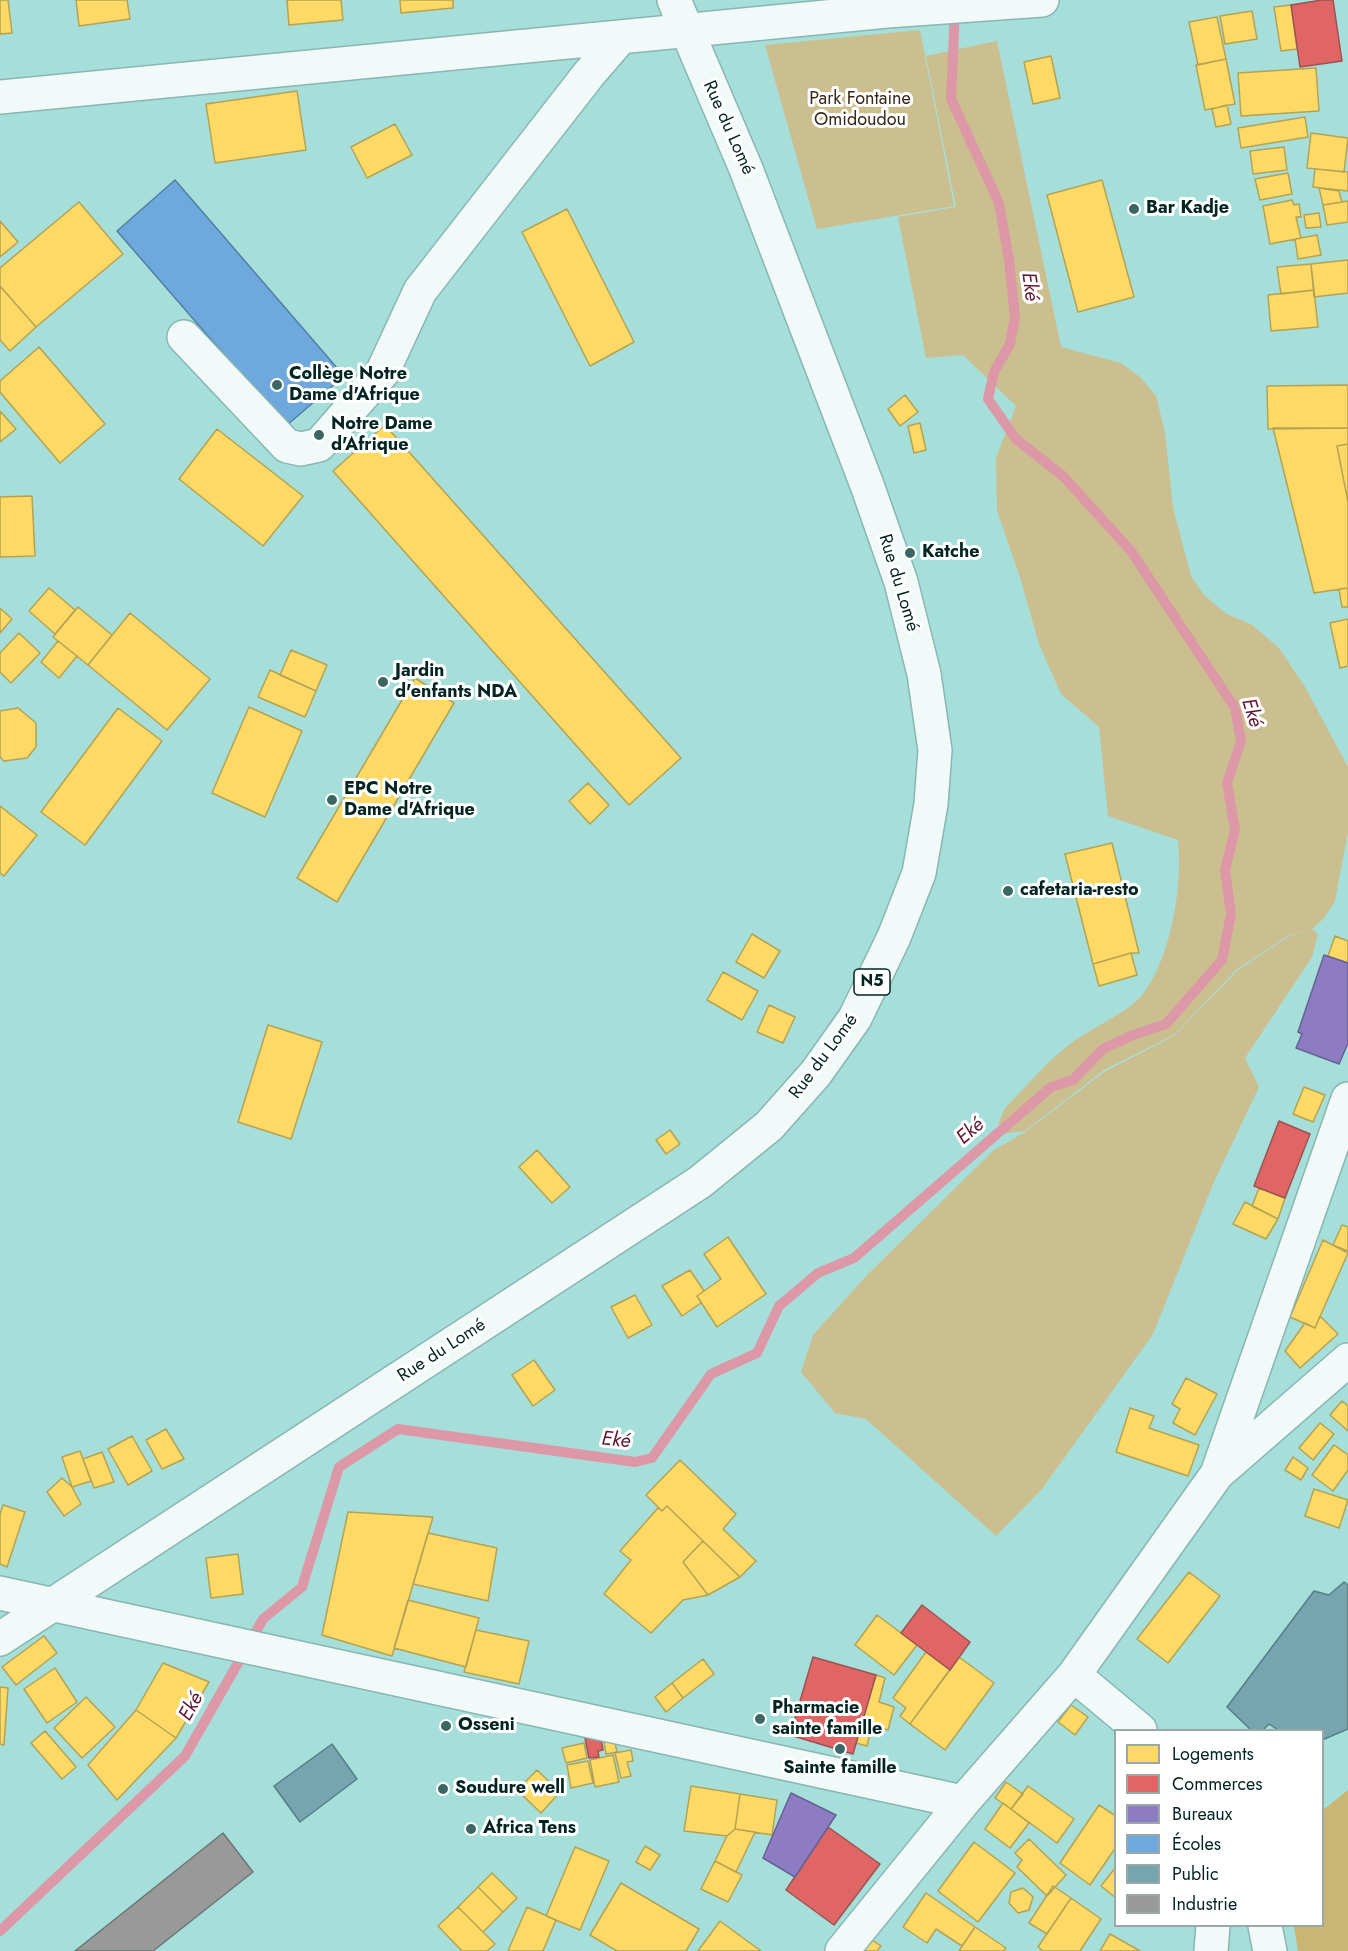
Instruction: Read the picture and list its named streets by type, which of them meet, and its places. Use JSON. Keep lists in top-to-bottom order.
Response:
{
  "streets": {
    "street": ["Rue du Lomé", "N5"]
  },
  "crossings": [
    ["Rue du Lomé", "N5"]
  ],
  "water": ["Eké"],
  "parks": ["Park Fontaine Omidoudou"],
  "places": [
    "Bar Kadje",
    "Collège Notre Dame d'Afrique",
    "Notre Dame d'Afrique",
    "Katche",
    "Jardin d'enfants NDA",
    "EPC Notre Dame d'Afrique",
    "cafetaria-resto",
    "Pharmacie sainte famille",
    "Osseni",
    "Sainte famille",
    "Soudure well",
    "Africa Tens"
  ],
  "legend": [
    "Logements",
    "Commerces",
    "Bureaux",
    "Écoles",
    "Public",
    "Industrie"
  ]
}
